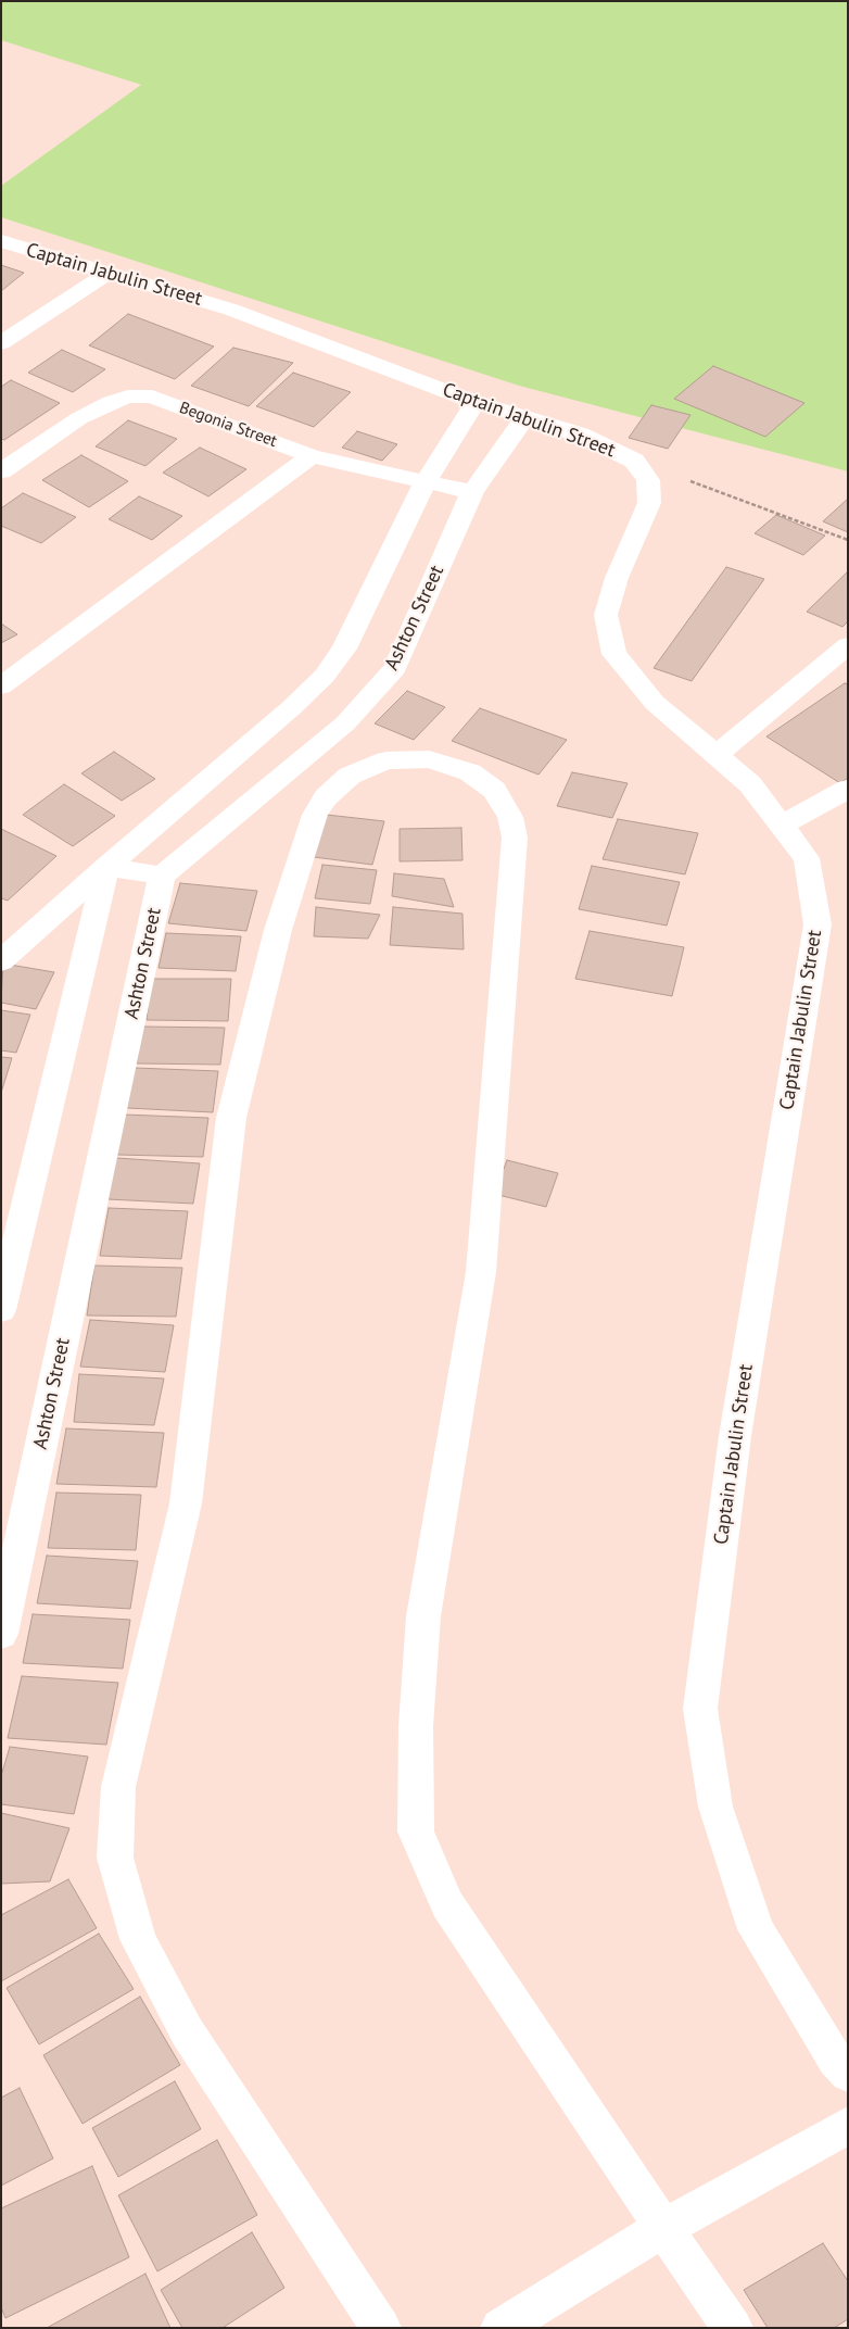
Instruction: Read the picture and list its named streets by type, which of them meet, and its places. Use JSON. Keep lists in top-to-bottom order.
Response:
{
  "streets": {
    "street": ["Captain Jabulin Street", "Begonia Street", "Ashton Street"]
  },
  "crossings": [
    ["Captain Jabulin Street", "Ashton Street"],
    ["Begonia Street", "Ashton Street"]
  ]
}
